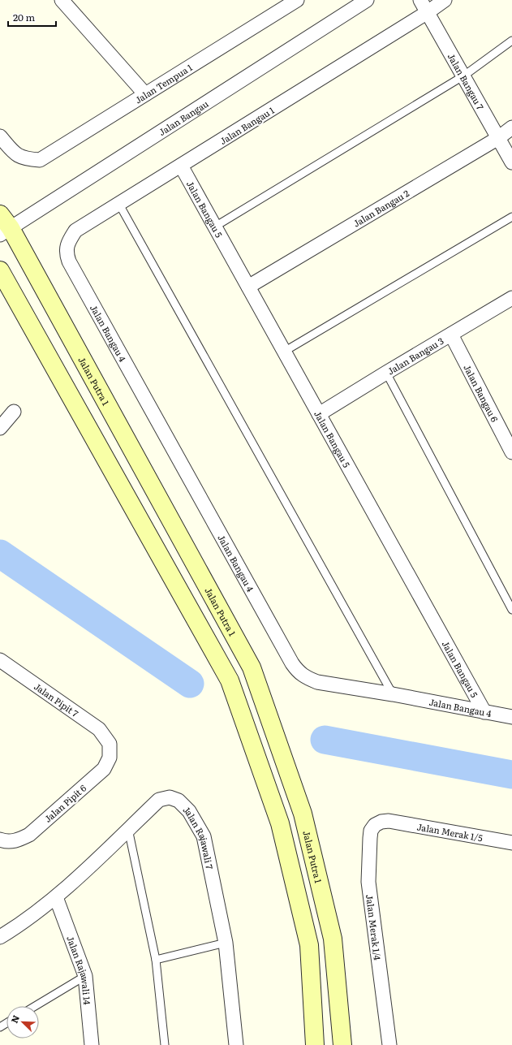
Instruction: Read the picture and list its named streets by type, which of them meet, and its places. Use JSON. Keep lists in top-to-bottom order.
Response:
{
  "streets": {
    "main road": ["Jalan Putra 1"],
    "street": [
      "Jalan Bangau 7",
      "Jalan Tempua 1",
      "Jalan Bangau",
      "Jalan Bangau 1",
      "Jalan Bangau 2",
      "Jalan Bangau 5",
      "Jalan Bangau 4",
      "Jalan Bangau 3",
      "Jalan Bangau 6",
      "Jalan Pipit 7",
      "Jalan Pipit 6",
      "Jalan Merak 1/5",
      "Jalan Rajawali 7",
      "Jalan Merak 1/4",
      "Jalan Rajawali 14"
    ]
  },
  "crossings": [
    ["Jalan Bangau 7", "Jalan Bangau 1"],
    ["Jalan Bangau 7", "Jalan Bangau 2"],
    ["Jalan Bangau", "Jalan Putra 1"],
    ["Jalan Bangau 1", "Jalan Bangau 5"],
    ["Jalan Bangau 1", "Jalan Bangau 4"],
    ["Jalan Bangau 2", "Jalan Bangau 5"],
    ["Jalan Bangau 5", "Jalan Bangau 4"],
    ["Jalan Bangau 5", "Jalan Bangau 3"],
    ["Jalan Bangau 3", "Jalan Bangau 6"],
    ["Jalan Pipit 7", "Jalan Pipit 6"],
    ["Jalan Merak 1/5", "Jalan Merak 1/4"],
    ["Jalan Rajawali 7", "Jalan Rajawali 14"]
  ],
  "scale_bar": "20 m",
  "north": "top left"
}
